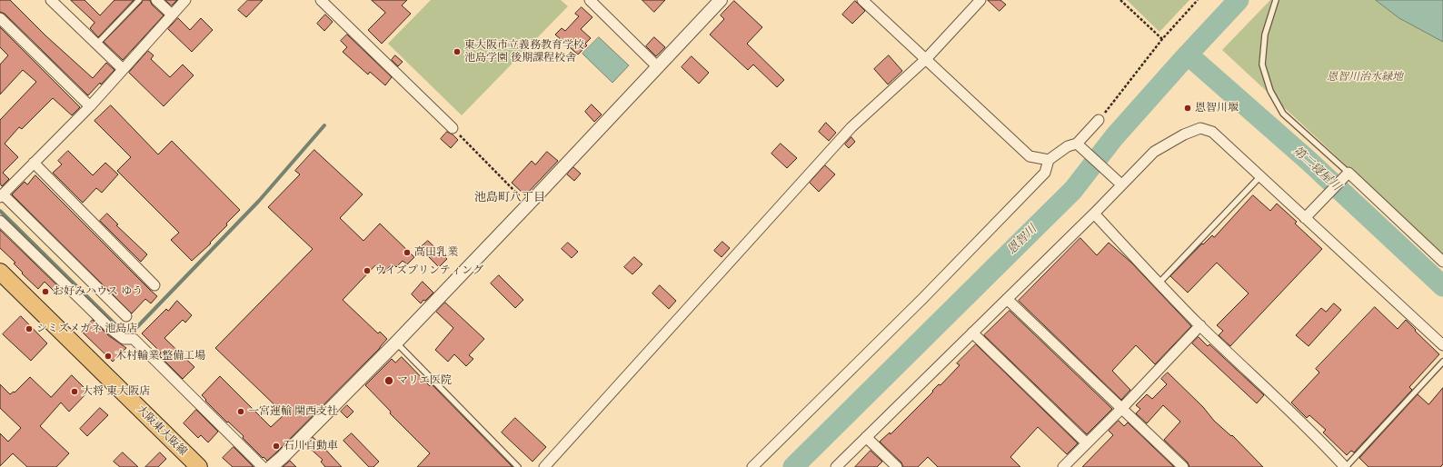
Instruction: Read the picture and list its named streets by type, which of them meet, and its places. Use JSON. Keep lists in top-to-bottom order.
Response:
{
  "streets": {
    "main road": ["大阪東大阪線"]
  },
  "districts": ["池島町八丁目"],
  "water": ["第二寝屋川", "恩智川"],
  "parks": ["恩智川治水緑地"],
  "places": [
    "東大阪市立義務教育学校 池島学園 後期課程校舎",
    "恩智川堰",
    "高田乳業",
    "ウイズプリンティング",
    "お好みハウス ゆう",
    "シミズメガネ 池島店",
    "木村輪業 整備工場",
    "マリエ医院",
    "大将 東大阪店",
    "一宮運輸 関西支社",
    "石川自動車"
  ]
}
